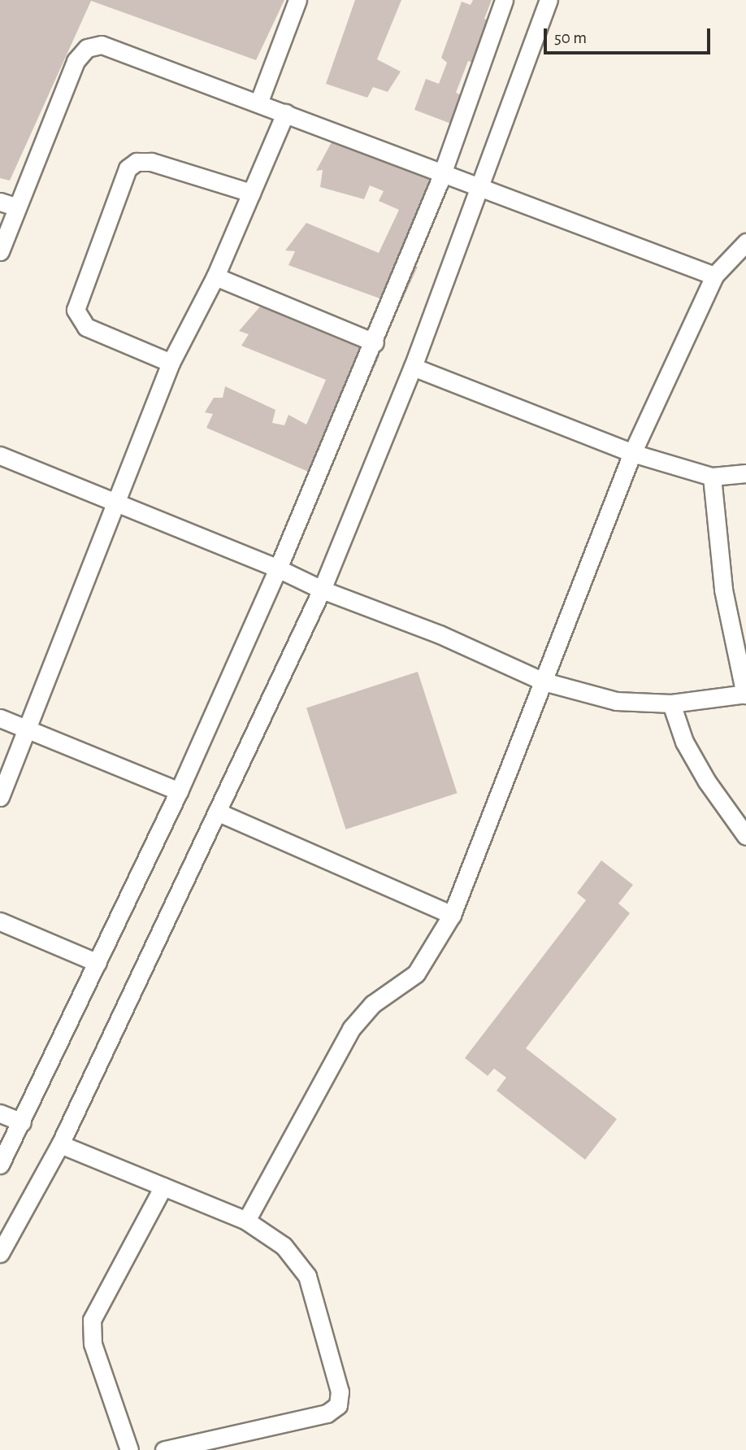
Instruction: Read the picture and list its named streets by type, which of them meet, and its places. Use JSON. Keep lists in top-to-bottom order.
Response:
{
  "scale_bar": "50 m"
}
